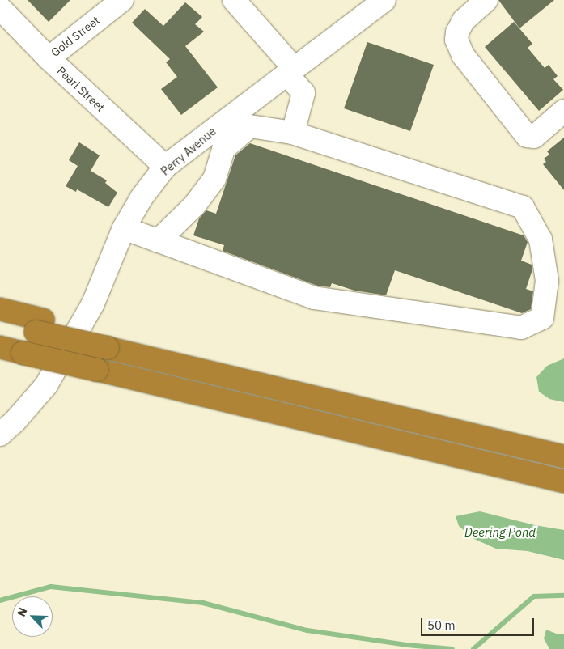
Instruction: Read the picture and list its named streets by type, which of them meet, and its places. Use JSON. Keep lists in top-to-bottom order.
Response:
{
  "streets": {
    "street": ["Gold Street", "Pearl Street", "Perry Avenue"]
  },
  "crossings": [
    ["Gold Street", "Pearl Street"],
    ["Pearl Street", "Perry Avenue"]
  ],
  "water": ["Deering Pond"],
  "scale_bar": "50 m",
  "north": "top left"
}
